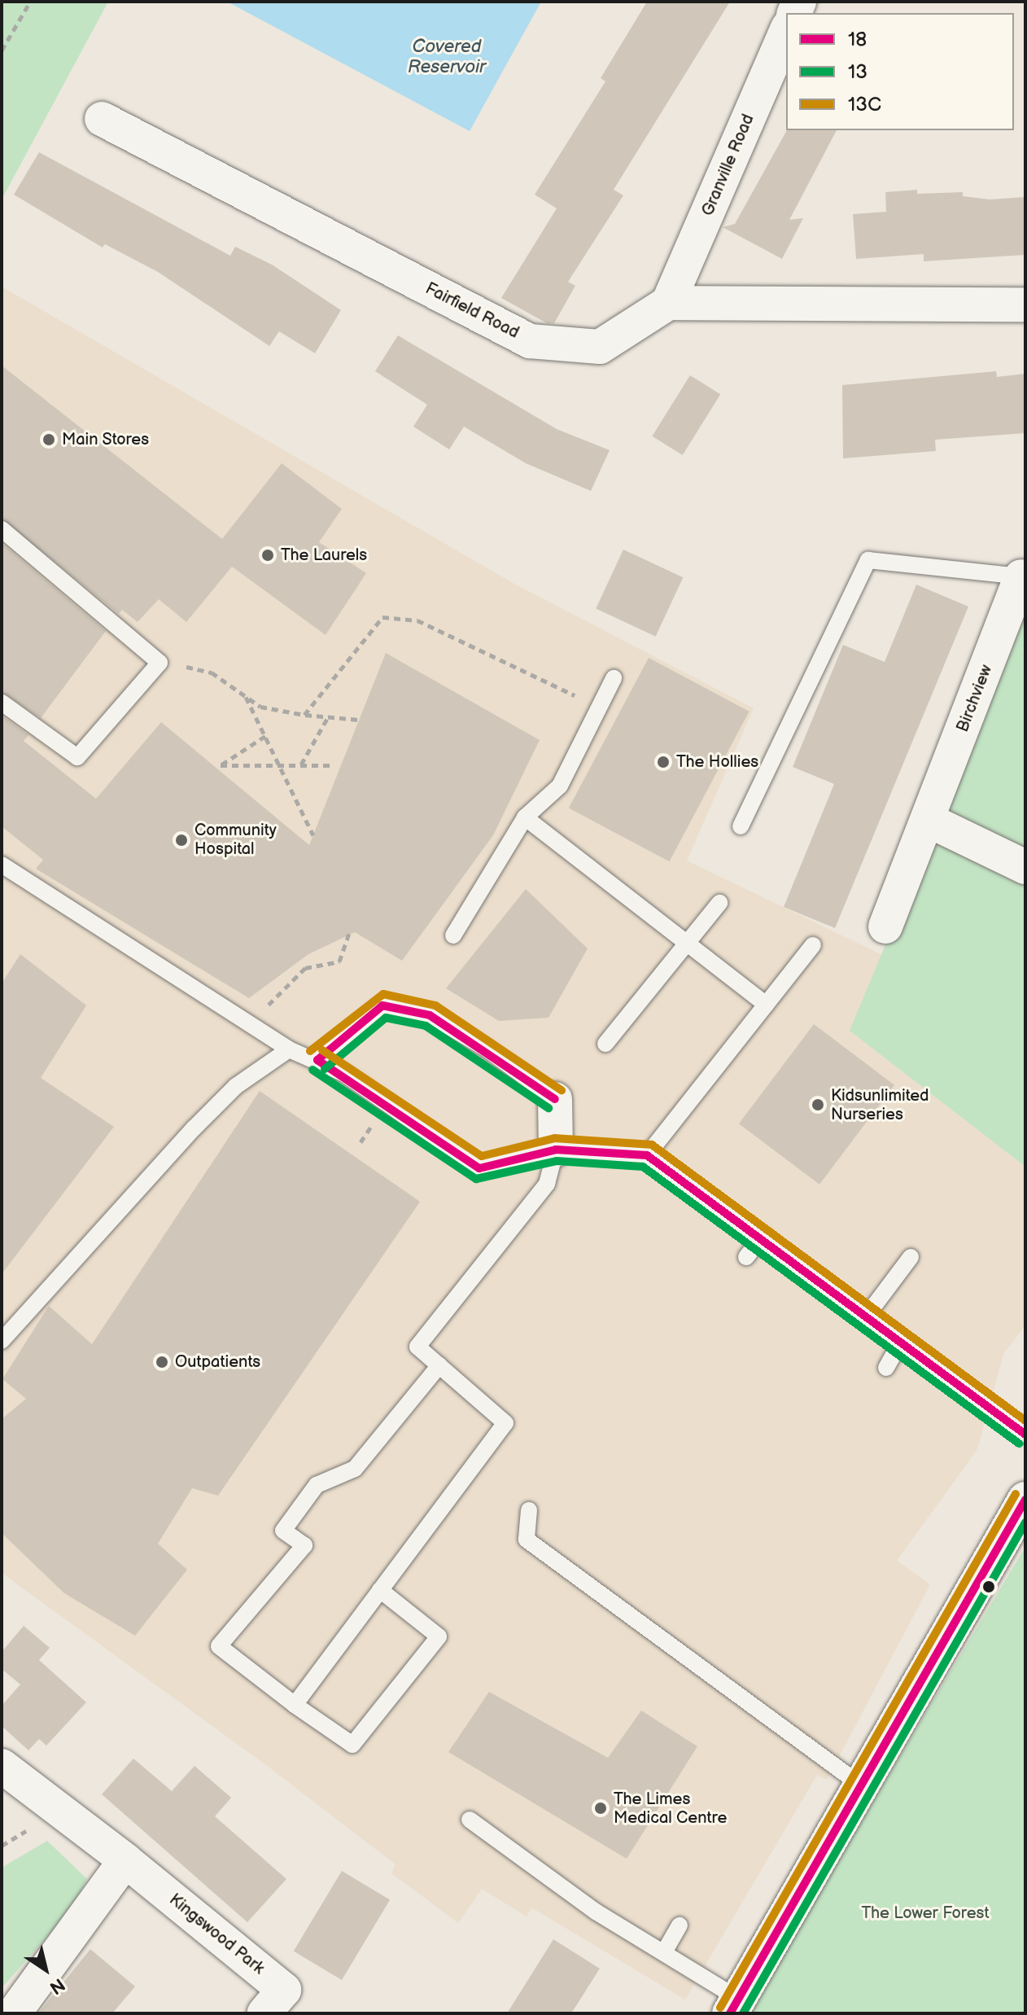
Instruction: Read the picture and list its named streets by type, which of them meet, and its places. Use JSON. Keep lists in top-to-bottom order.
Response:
{
  "streets": {
    "street": [
      "Granville Road",
      "Fairfield Road",
      "Birchview",
      "Kingswood Park"
    ]
  },
  "crossings": [
    ["Granville Road", "Fairfield Road"]
  ],
  "water": ["Covered Reservoir"],
  "parks": ["The Lower Forest"],
  "places": [
    "Main Stores",
    "The Laurels",
    "The Hollies",
    "Community Hospital",
    "Kidsunlimited Nurseries",
    "Outpatients",
    "The Limes Medical Centre"
  ],
  "lines": ["transit line 13C", "transit line 18", "transit line 13"],
  "legend": ["18", "13", "13C"],
  "north": "bottom right"
}
